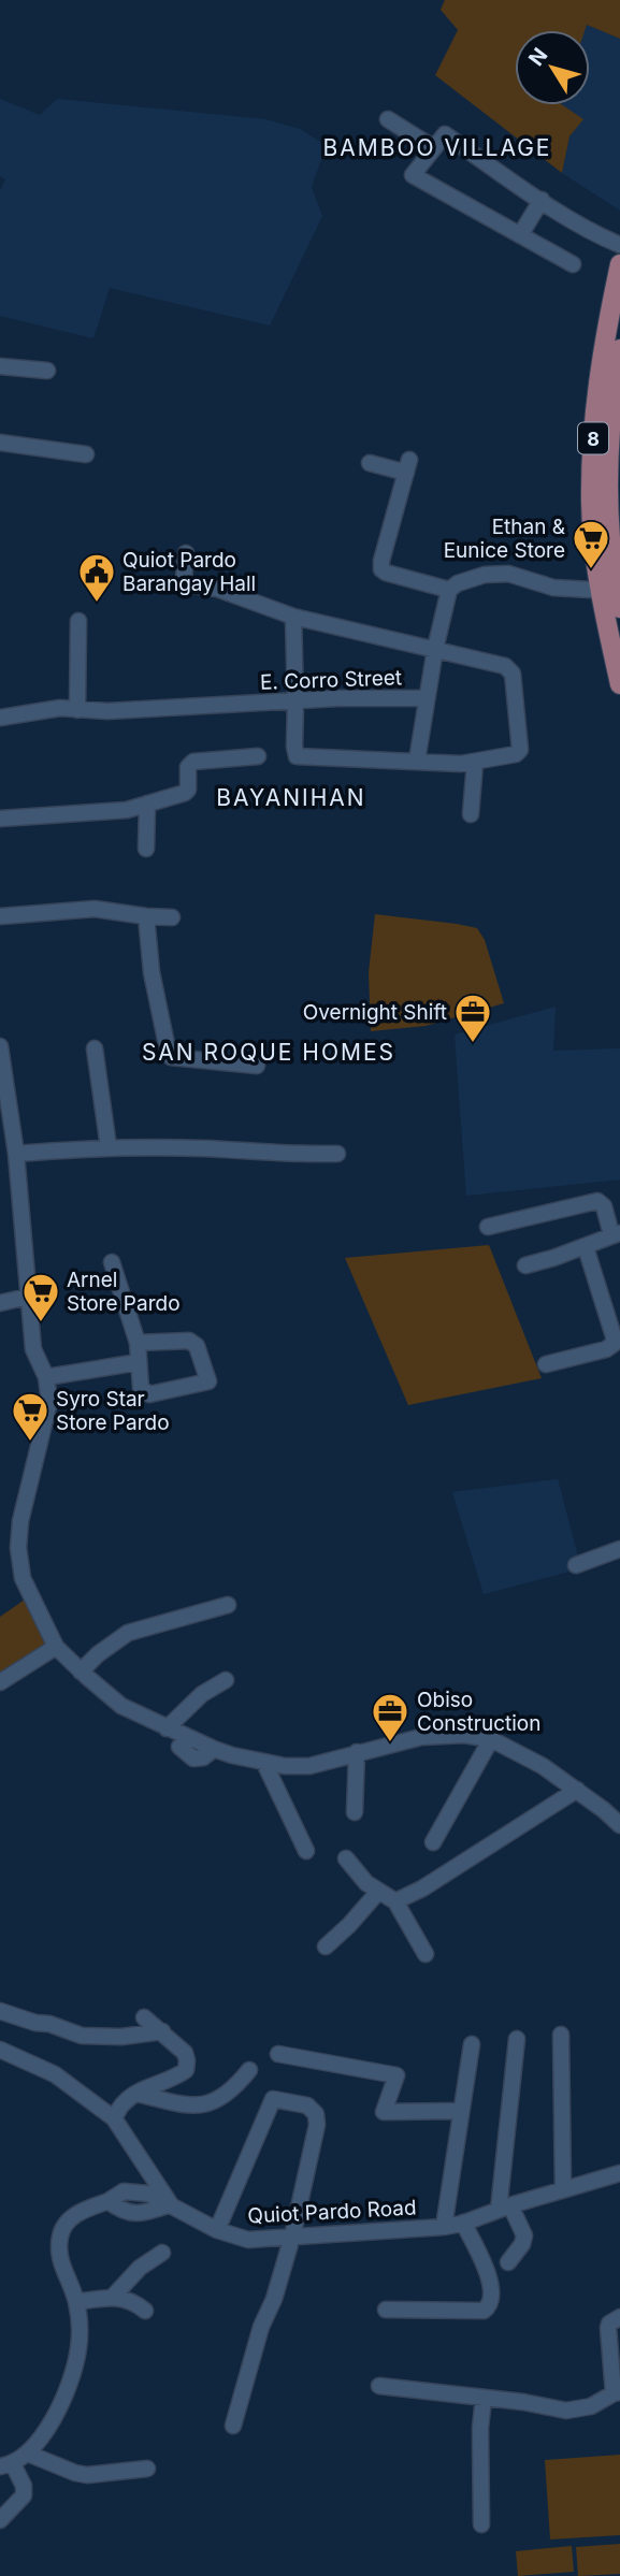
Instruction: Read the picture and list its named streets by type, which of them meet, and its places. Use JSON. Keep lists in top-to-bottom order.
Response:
{
  "streets": {
    "main road": ["8"],
    "street": ["E. Corro Street", "Quiot Pardo Road"]
  },
  "districts": ["BAMBOO VILLAGE", "BAYANIHAN", "SAN ROQUE HOMES"],
  "places": {
    "supermarket": ["Ethan & Eunice Store", "Arnel Store Pardo", "Syro Star Store Pardo"],
    "public building": ["Quiot Pardo Barangay Hall"],
    "office": ["Overnight Shift", "Obiso Construction"]
  },
  "north": "top left"
}
